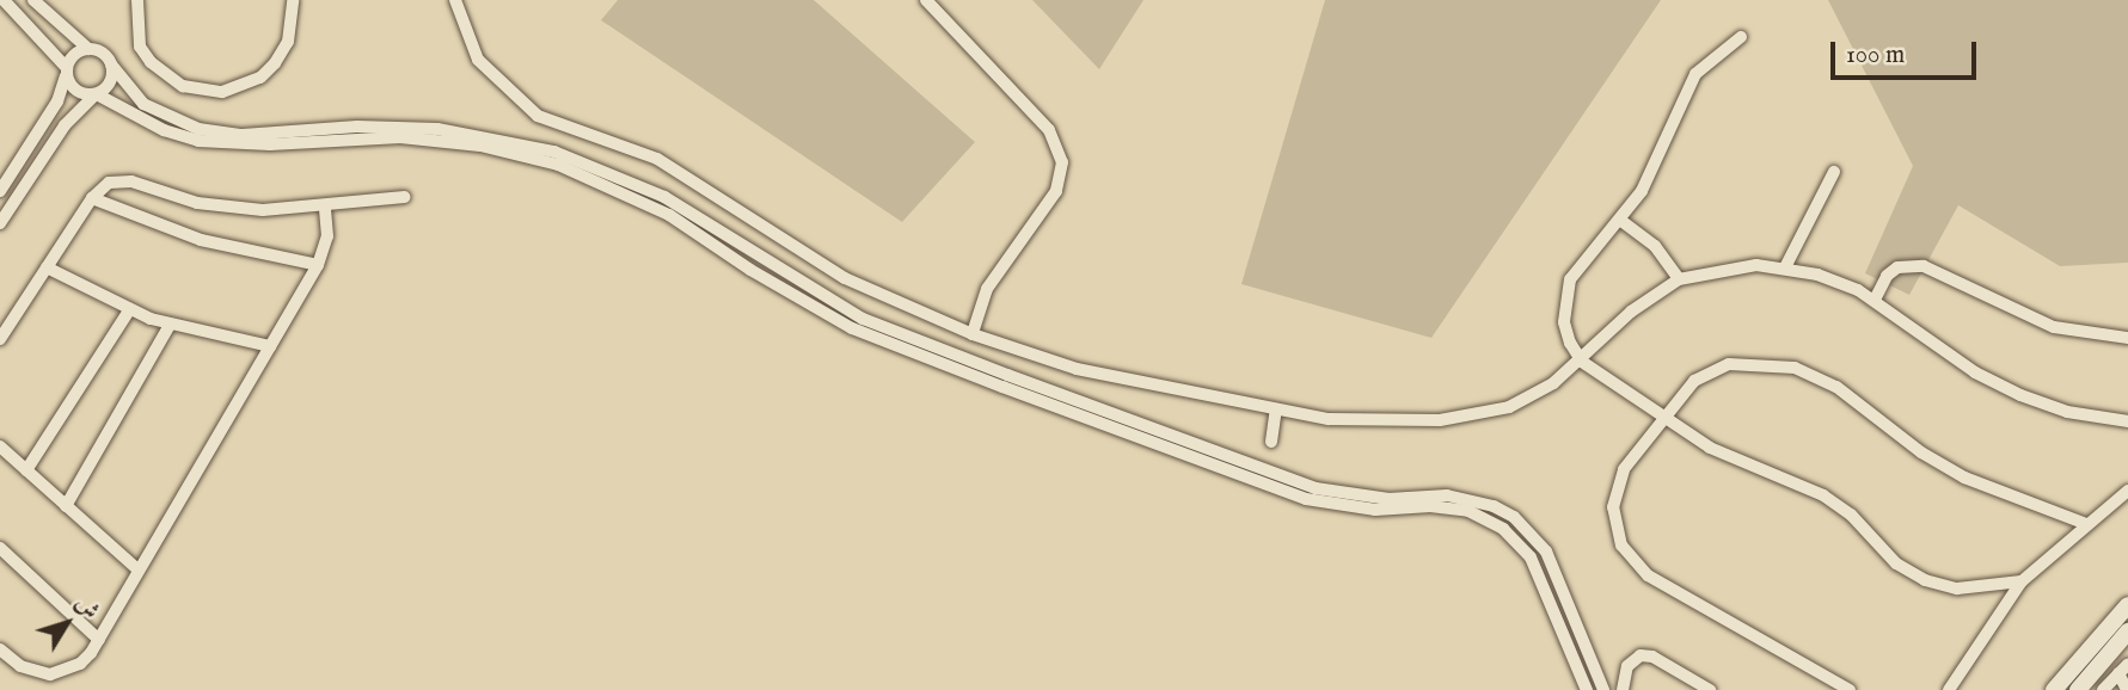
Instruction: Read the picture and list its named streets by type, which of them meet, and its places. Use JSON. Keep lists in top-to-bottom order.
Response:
{
  "scale_bar": "100 m",
  "north": "top right"
}
